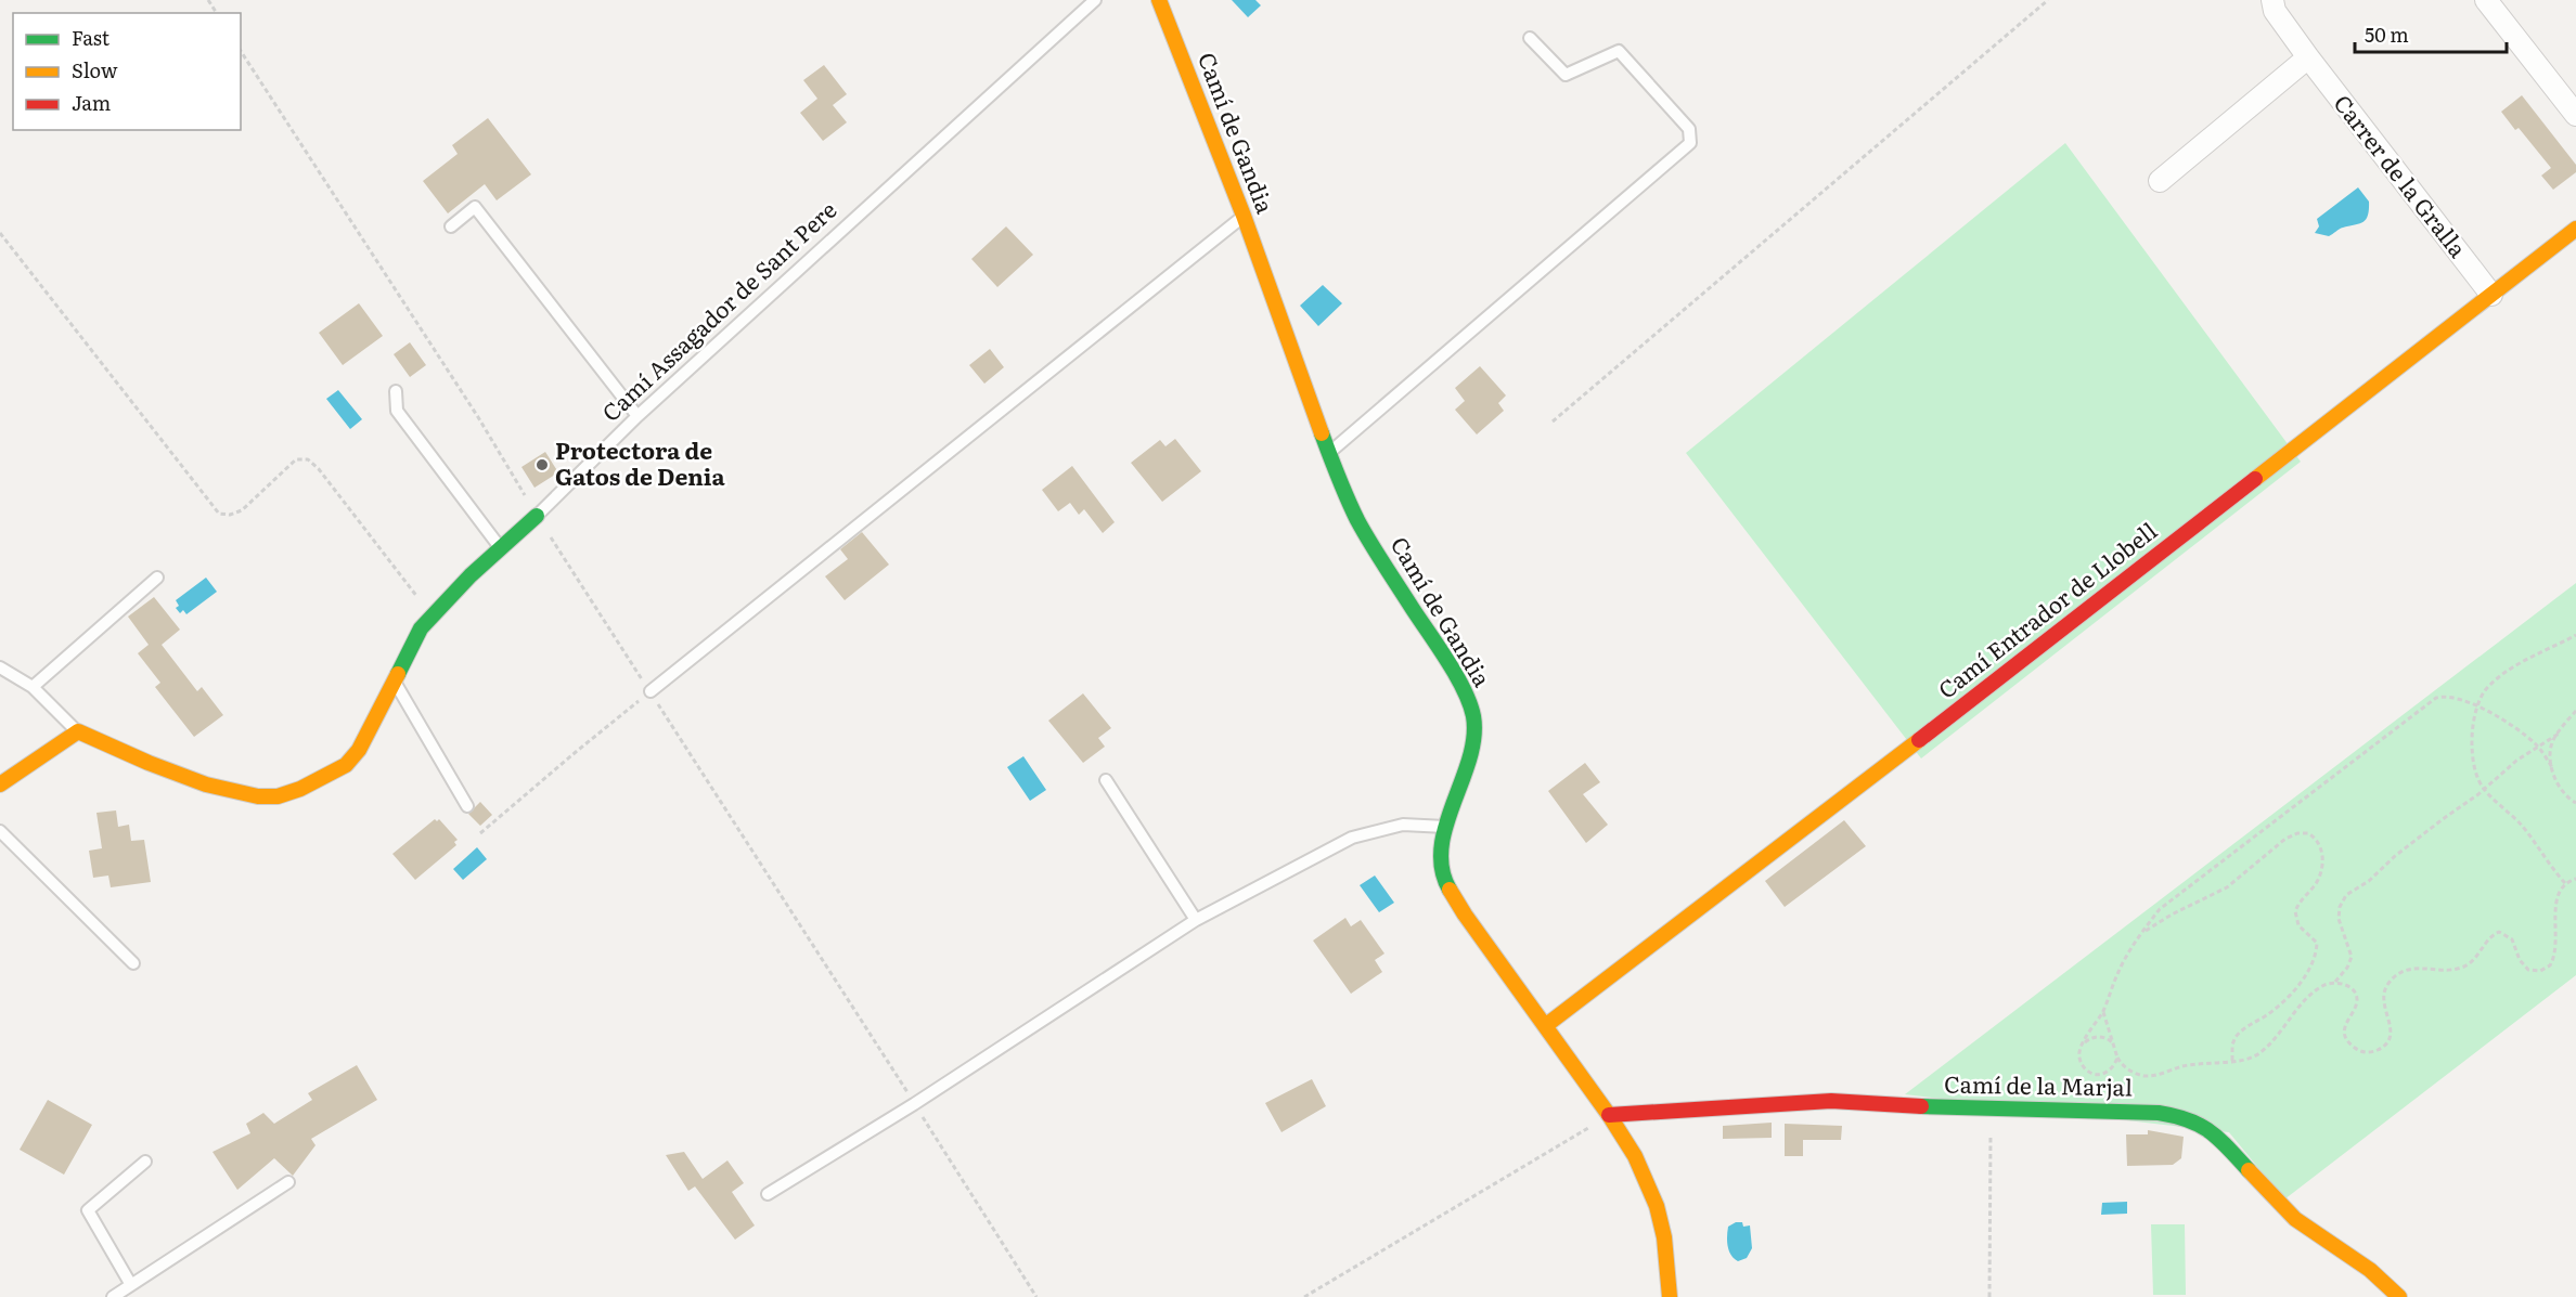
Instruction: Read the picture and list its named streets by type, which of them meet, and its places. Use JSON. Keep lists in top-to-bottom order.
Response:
{
  "streets": {
    "street": [
      "Camí de Gandia",
      "Carrer de la Gralla",
      "Camí Assagador de Sant Pere",
      "Camí Entrador de Llobell",
      "Camí de la Marjal"
    ]
  },
  "crossings": [
    ["Camí de Gandia", "Camí Entrador de Llobell"],
    ["Camí de Gandia", "Camí de la Marjal"],
    ["Carrer de la Gralla", "Camí Entrador de Llobell"]
  ],
  "places": ["Protectora de Gatos de Denia"],
  "legend": ["Fast", "Slow", "Jam"],
  "scale_bar": "50 m"
}
